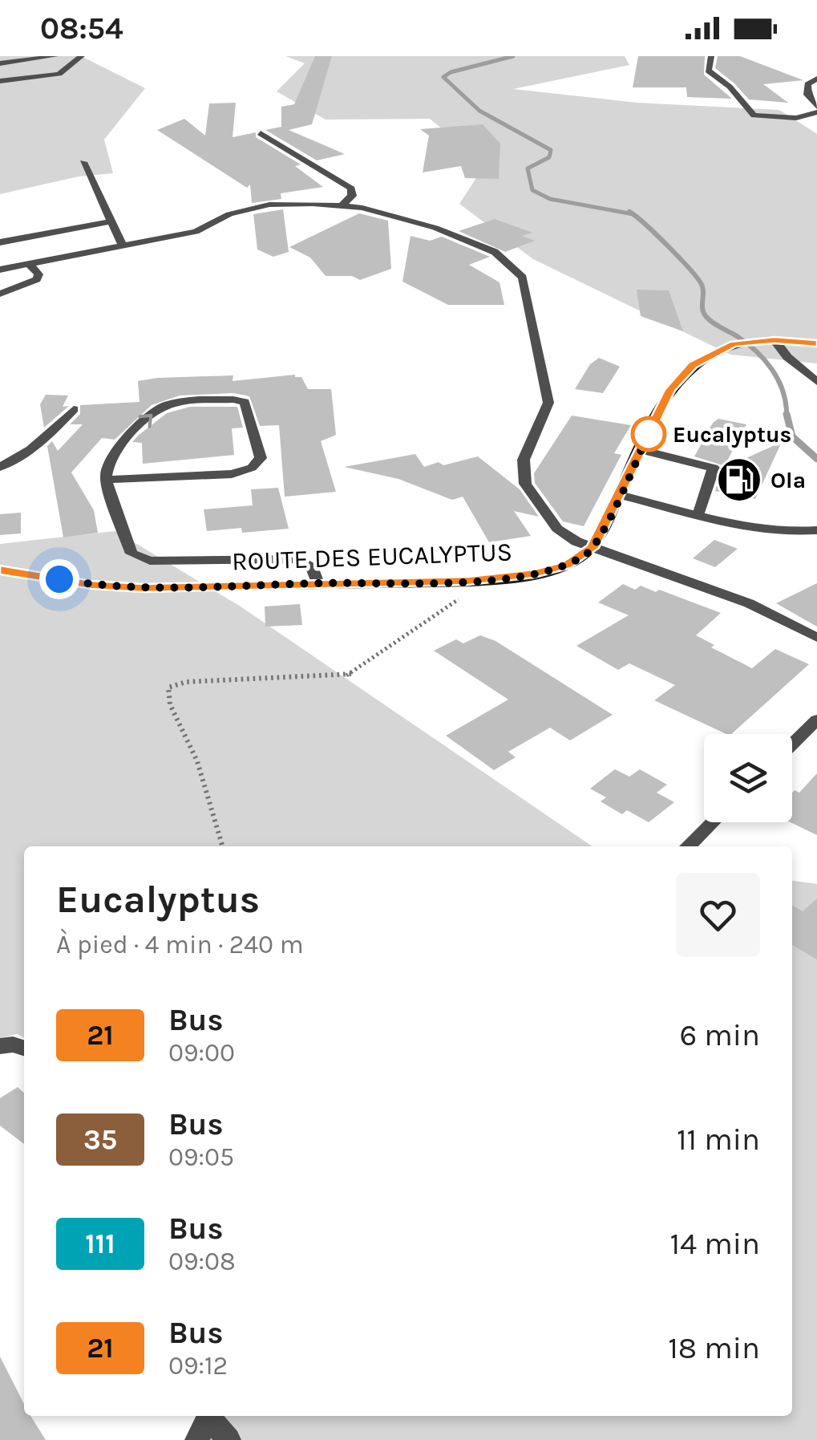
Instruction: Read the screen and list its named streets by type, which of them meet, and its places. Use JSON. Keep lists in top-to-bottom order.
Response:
{
  "streets": {
    "main road": ["ROUTE DES EUCALYPTUS"]
  },
  "places": {
    "other": ["Eucalyptus"],
    "fuel station": ["Ola"]
  },
  "lines": ["bus line 21"],
  "page": {
    "status": "08:54",
    "heading": ["Eucalyptus", "À pied · 4 min · 240 m"],
    "list": [
      {
        "mark": "21",
        "name": "Bus",
        "note": "09:00",
        "value": "6 min"
      },
      {
        "mark": "35",
        "name": "Bus",
        "note": "09:05",
        "value": "11 min"
      },
      {
        "mark": "111",
        "name": "Bus",
        "note": "09:08",
        "value": "14 min"
      },
      {
        "mark": "21",
        "name": "Bus",
        "note": "09:12",
        "value": "18 min"
      }
    ]
  }
}
